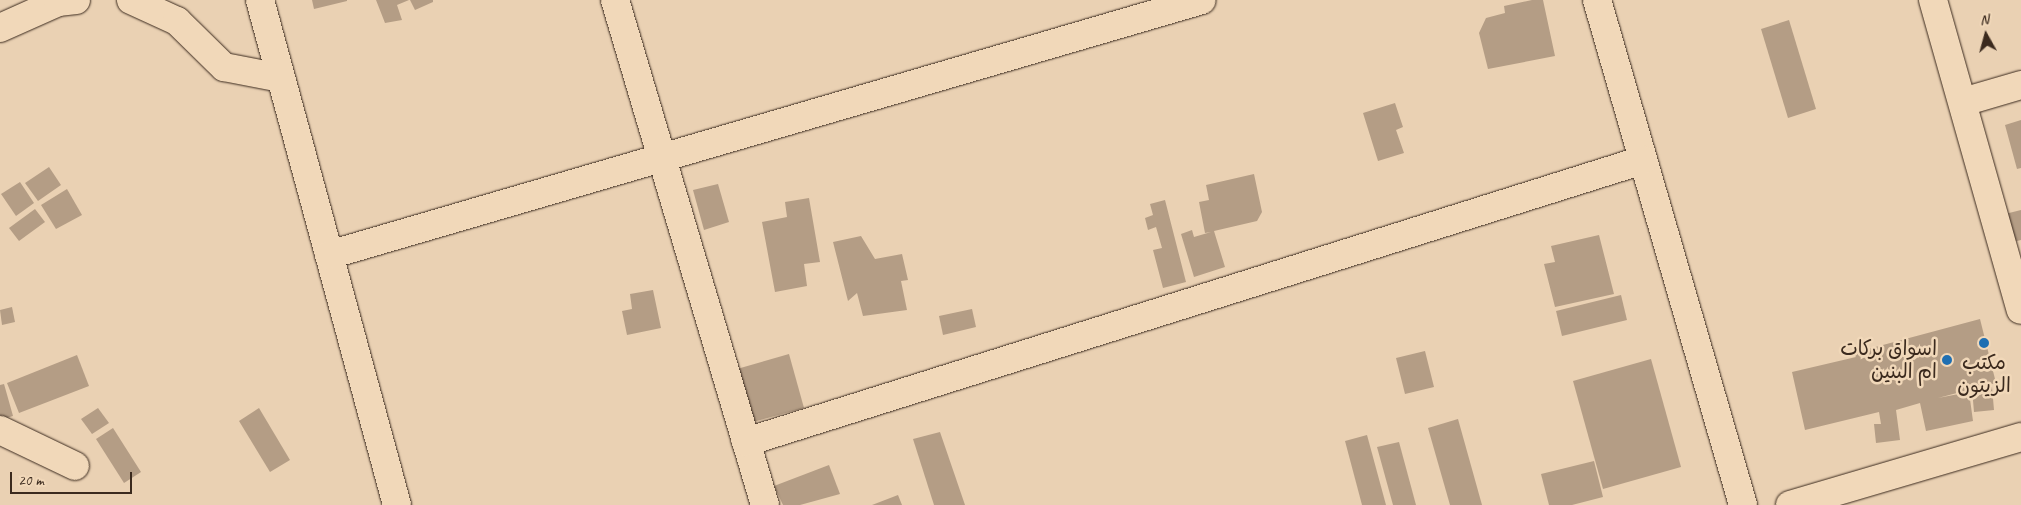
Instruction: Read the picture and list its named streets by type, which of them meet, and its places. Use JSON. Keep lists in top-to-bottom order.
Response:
{
  "places": ["مكتب الزيتون", "اسواق بركات ام البنين"],
  "scale_bar": "20 m",
  "north": "top"
}
